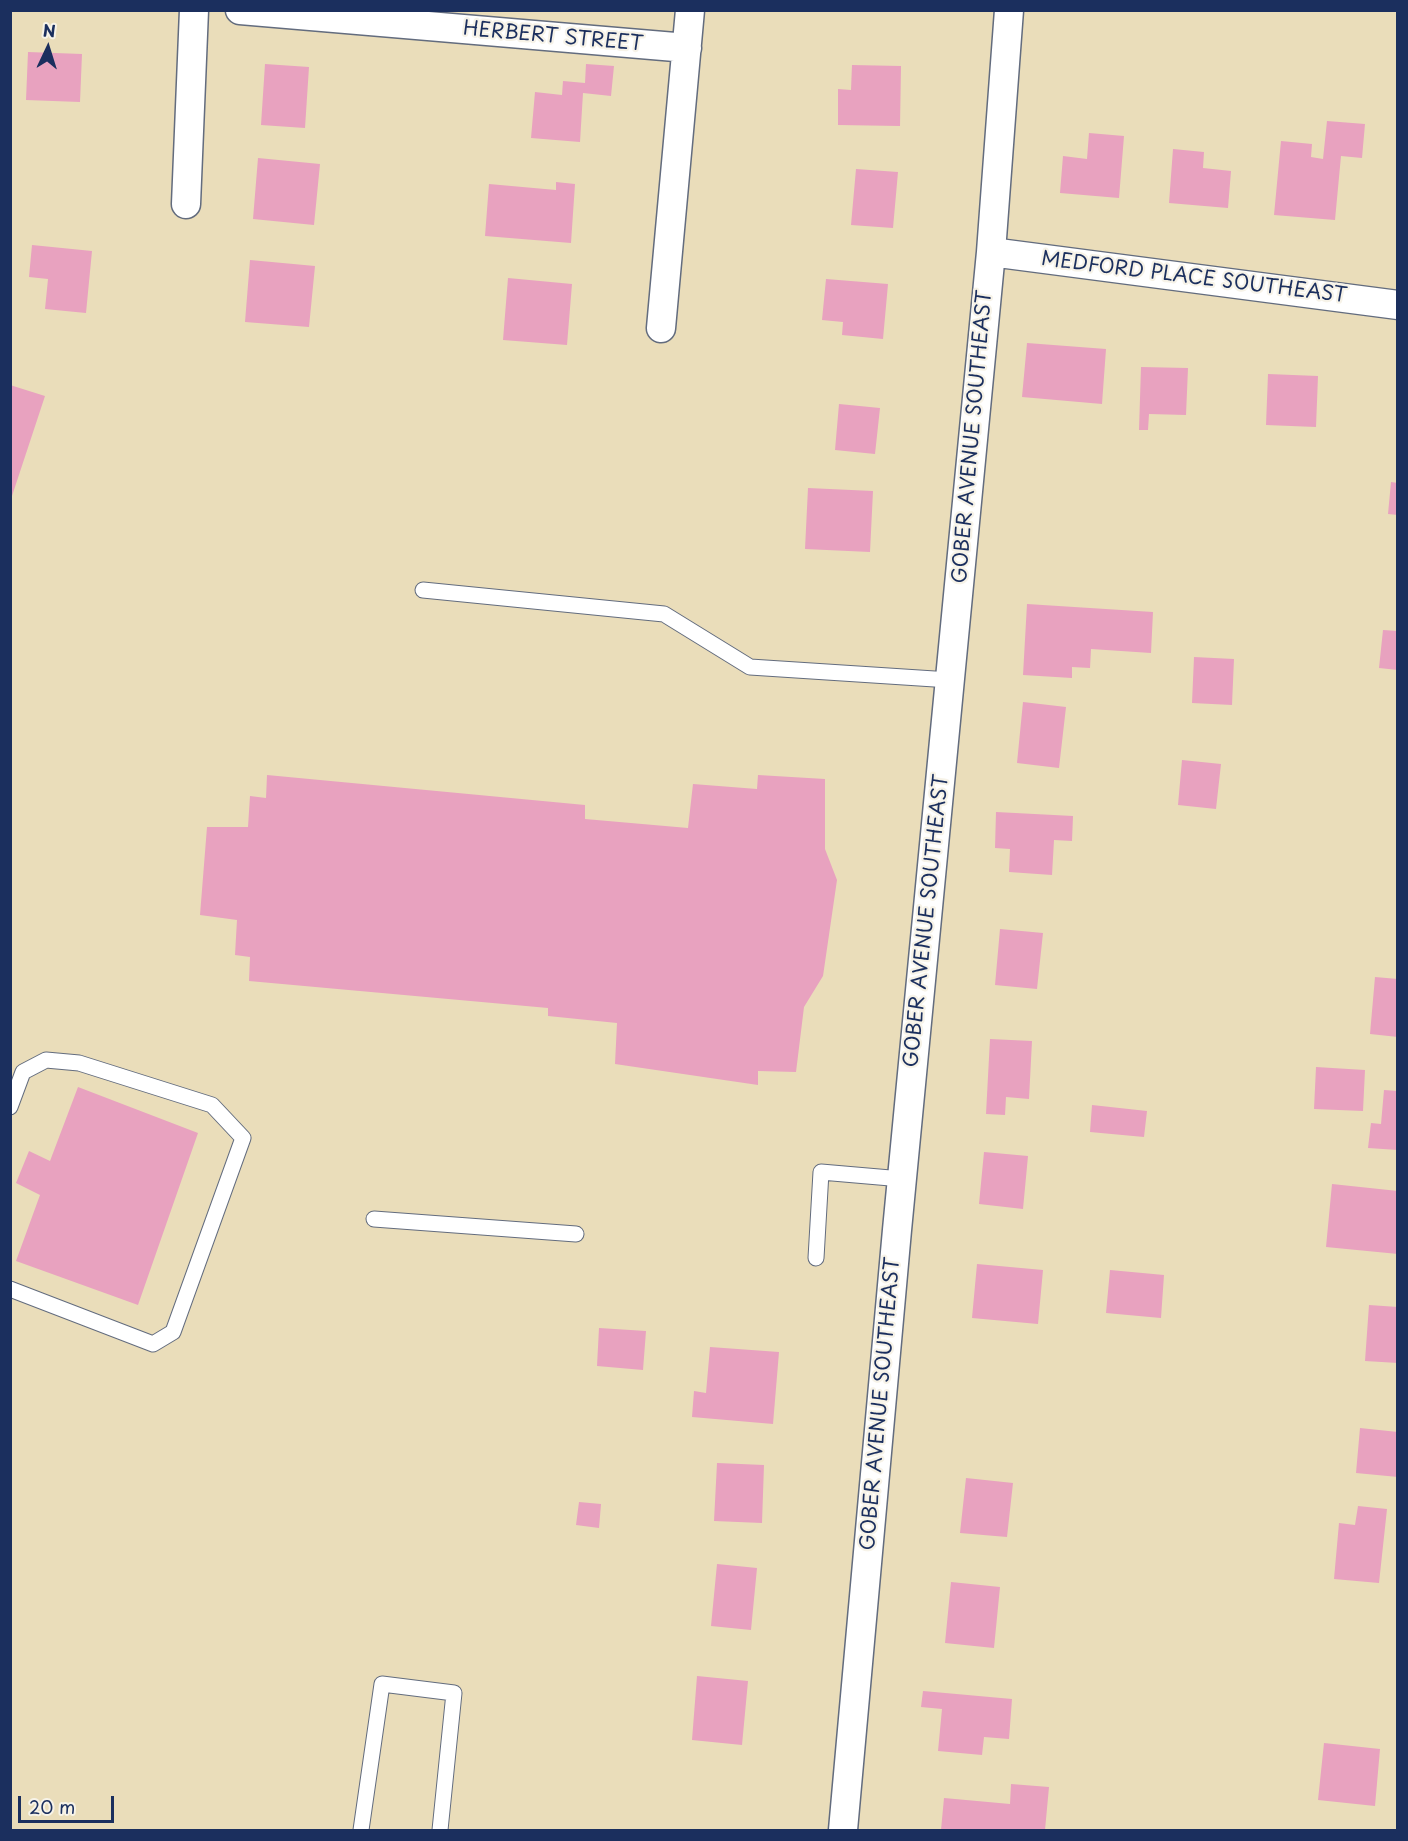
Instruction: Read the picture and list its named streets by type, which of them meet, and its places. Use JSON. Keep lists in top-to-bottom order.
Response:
{
  "streets": {
    "street": ["HERBERT STREET", "MEDFORD PLACE SOUTHEAST", "GOBER AVENUE SOUTHEAST"]
  },
  "crossings": [
    ["MEDFORD PLACE SOUTHEAST", "GOBER AVENUE SOUTHEAST"]
  ],
  "scale_bar": "20 m",
  "north": "top"
}
